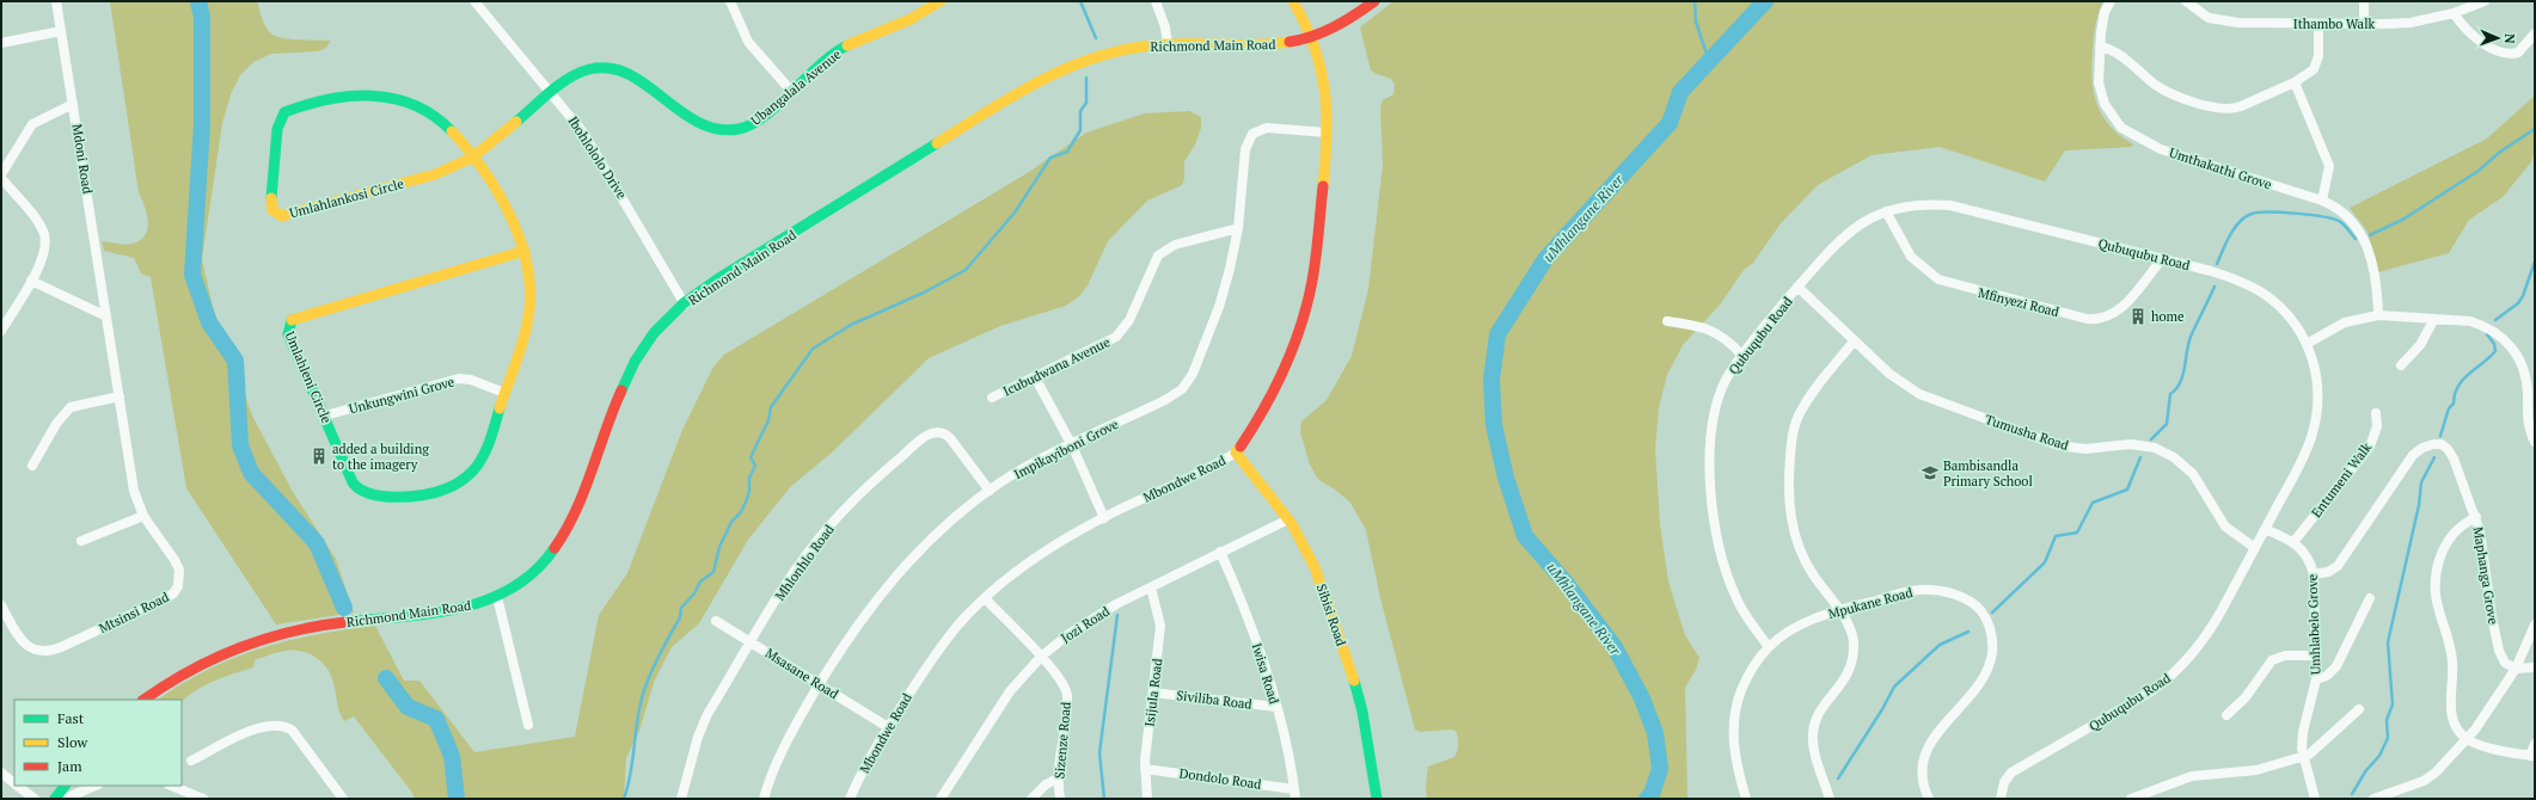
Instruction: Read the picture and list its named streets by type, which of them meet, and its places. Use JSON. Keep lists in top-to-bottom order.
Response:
{
  "streets": {
    "street": [
      "Ithambo Walk",
      "Richmond Main Road",
      "Ubangalala Avenue",
      "Ibohlololo Drive",
      "Mdoni Road",
      "Umthakathi Grove",
      "Umlahlankosi Circle",
      "Qubuqubu Road",
      "Mfinyezi Road",
      "Icubudwana Avenue",
      "Umlahleni Circle",
      "Unkungwini Grove",
      "Tumusha Road",
      "Impikayiboni Grove",
      "Mbondwe Road",
      "Entumeni Walk",
      "Mhlonhlo Road",
      "Maphanga Grove",
      "Mpukane Road",
      "Mtsinsi Road",
      "Sibisi Road",
      "Jozi Road",
      "Umhlabelo Grove",
      "Msasane Road",
      "Iwisa Road",
      "Isijula Road",
      "Siviliba Road",
      "Sizenze Road",
      "Dondolo Road"
    ]
  },
  "crossings": [
    ["Richmond Main Road", "Ibohlololo Drive"],
    ["Richmond Main Road", "Mbondwe Road"],
    ["Ubangalala Avenue", "Ibohlololo Drive"],
    ["Ubangalala Avenue", "Umlahlankosi Circle"],
    ["Ibohlololo Drive", "Umlahlankosi Circle"],
    ["Mdoni Road", "Mtsinsi Road"],
    ["Umlahlankosi Circle", "Umlahleni Circle"],
    ["Qubuqubu Road", "Mfinyezi Road"],
    ["Qubuqubu Road", "Tumusha Road"],
    ["Qubuqubu Road", "Mpukane Road"],
    ["Qubuqubu Road", "Umhlabelo Grove"],
    ["Icubudwana Avenue", "Impikayiboni Grove"],
    ["Umlahleni Circle", "Unkungwini Grove"],
    ["Impikayiboni Grove", "Mbondwe Road"],
    ["Impikayiboni Grove", "Mhlonhlo Road"],
    ["Impikayiboni Grove", "Msasane Road"],
    ["Mbondwe Road", "Sibisi Road"],
    ["Mbondwe Road", "Msasane Road"],
    ["Mbondwe Road", "Sizenze Road"],
    ["Entumeni Walk", "Umhlabelo Grove"],
    ["Mhlonhlo Road", "Msasane Road"],
    ["Maphanga Grove", "Umhlabelo Grove"],
    ["Sibisi Road", "Jozi Road"],
    ["Jozi Road", "Iwisa Road"],
    ["Jozi Road", "Isijula Road"],
    ["Jozi Road", "Sizenze Road"],
    ["Iwisa Road", "Siviliba Road"],
    ["Iwisa Road", "Dondolo Road"],
    ["Isijula Road", "Siviliba Road"],
    ["Isijula Road", "Dondolo Road"]
  ],
  "water": ["uMhlangane River"],
  "places": {
    "building": ["home", "added a building to the imagery"],
    "school or university": ["Bambisandla Primary School"]
  },
  "legend": ["Fast", "Slow", "Jam"],
  "north": "right"
}
